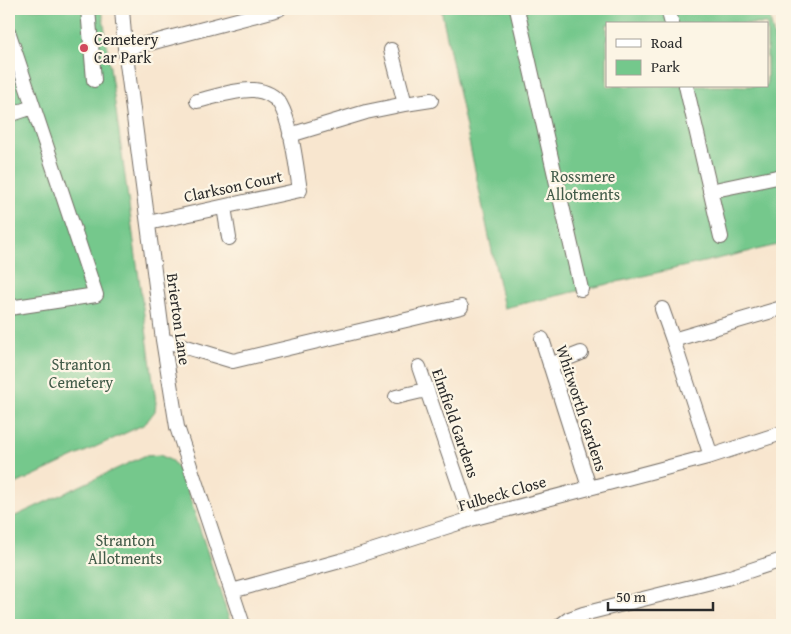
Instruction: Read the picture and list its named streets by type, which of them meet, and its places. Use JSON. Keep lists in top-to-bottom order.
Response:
{
  "streets": {
    "street": [
      "Clarkson Court",
      "Brierton Lane",
      "Whitworth Gardens",
      "Elmfield Gardens",
      "Fulbeck Close"
    ]
  },
  "crossings": [
    ["Clarkson Court", "Brierton Lane"],
    ["Brierton Lane", "Fulbeck Close"],
    ["Whitworth Gardens", "Fulbeck Close"],
    ["Elmfield Gardens", "Fulbeck Close"]
  ],
  "parks": ["Rossmere Allotments", "Stranton Cemetery", "Stranton Allotments"],
  "places": ["Cemetery Car Park"],
  "legend": ["Road", "Park"],
  "scale_bar": "50 m"
}
